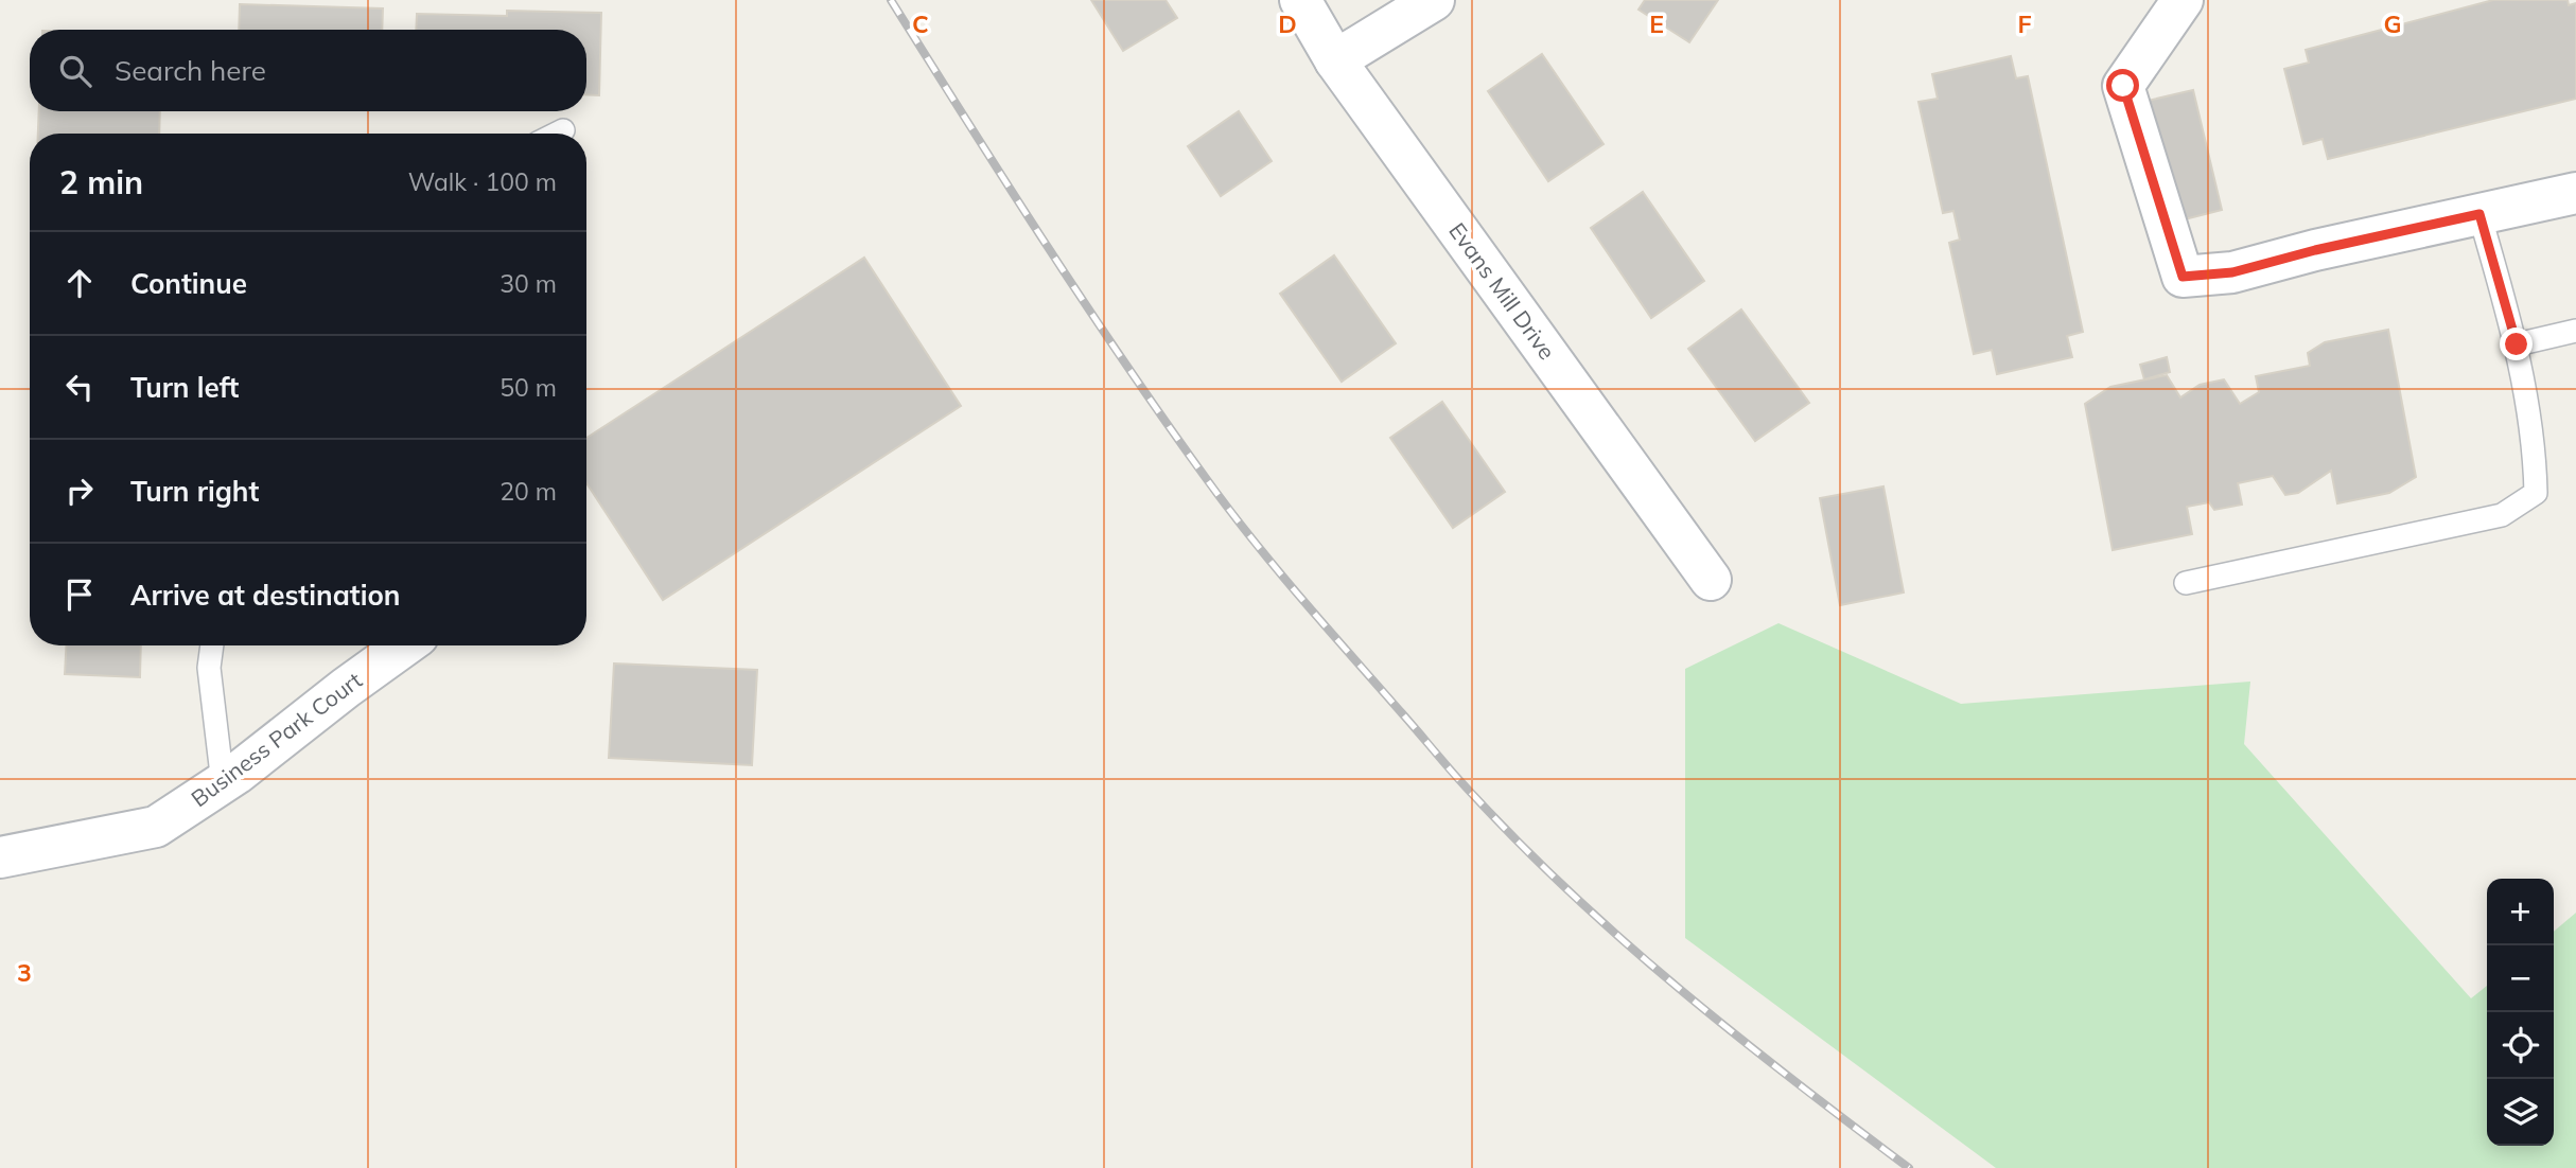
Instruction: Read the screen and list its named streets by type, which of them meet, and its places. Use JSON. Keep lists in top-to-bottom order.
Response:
{
  "streets": {
    "street": ["Evans Mill Drive", "Business Park Court"]
  },
  "page": {
    "search": "Search here",
    "heading": ["2 min", "Walk · 100 m"],
    "list": [
      ["Continue", "30 m"],
      ["Turn left", "50 m"],
      ["Turn right", "20 m"],
      "Arrive at destination"
    ],
    "map_buttons": ["+", "−"]
  },
  "grid": {
    "columns": [
      "C",
      "D",
      "E",
      "F",
      "G"
    ],
    "rows": ["3"]
  }
}
